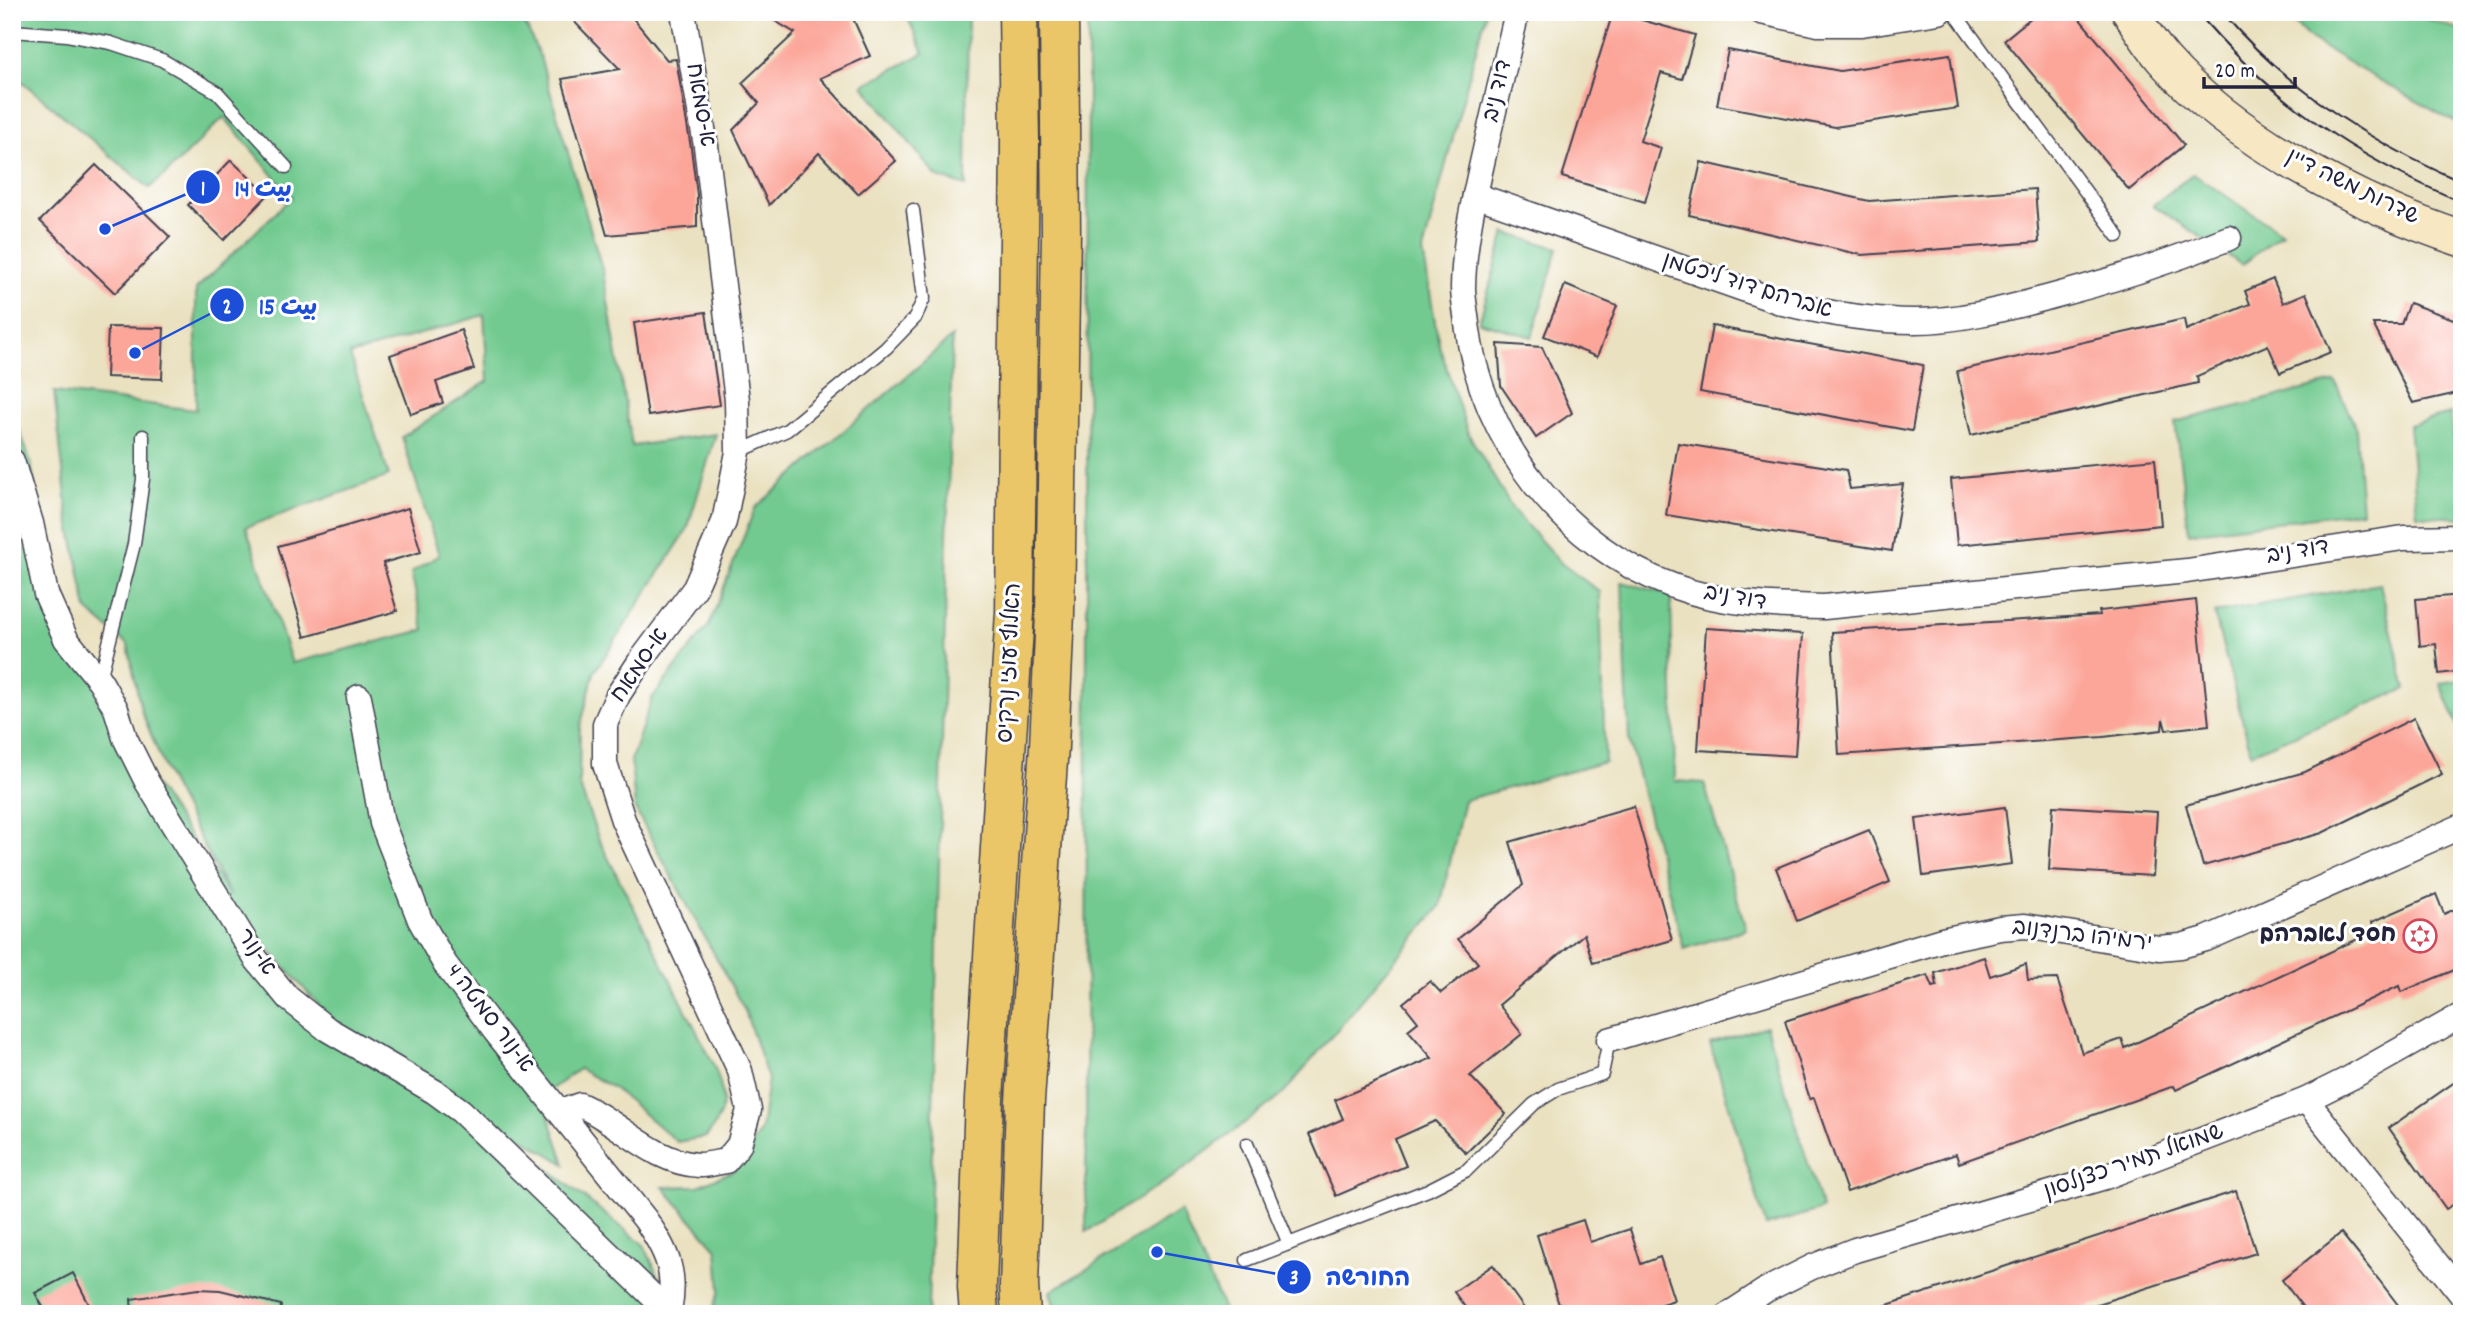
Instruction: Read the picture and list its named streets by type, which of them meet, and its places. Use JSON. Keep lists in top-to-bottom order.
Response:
{
  "streets": {
    "highway": ["האלוף עוזי נרקיס"],
    "street": [
      "דוד ניב",
      "א-סמאח",
      "שדרות משה דיין",
      "אברהם דוד ליכטמן",
      "ירמיהו ברנדנוב",
      "א-נור",
      "א-נור סמטה 4",
      "שמואל תמיר כצנלסון"
    ]
  },
  "crossings": [
    ["דוד ניב", "אברהם דוד ליכטמן"],
    ["א-סמאח", "א-נור סמטה 4"],
    ["א-נור", "א-נור סמטה 4"]
  ],
  "places": {
    "other": ["بيت 14", "بيت 15", "החורשה"],
    "synagogue": ["חסד לאברהם"]
  },
  "scale_bar": "20 m"
}
